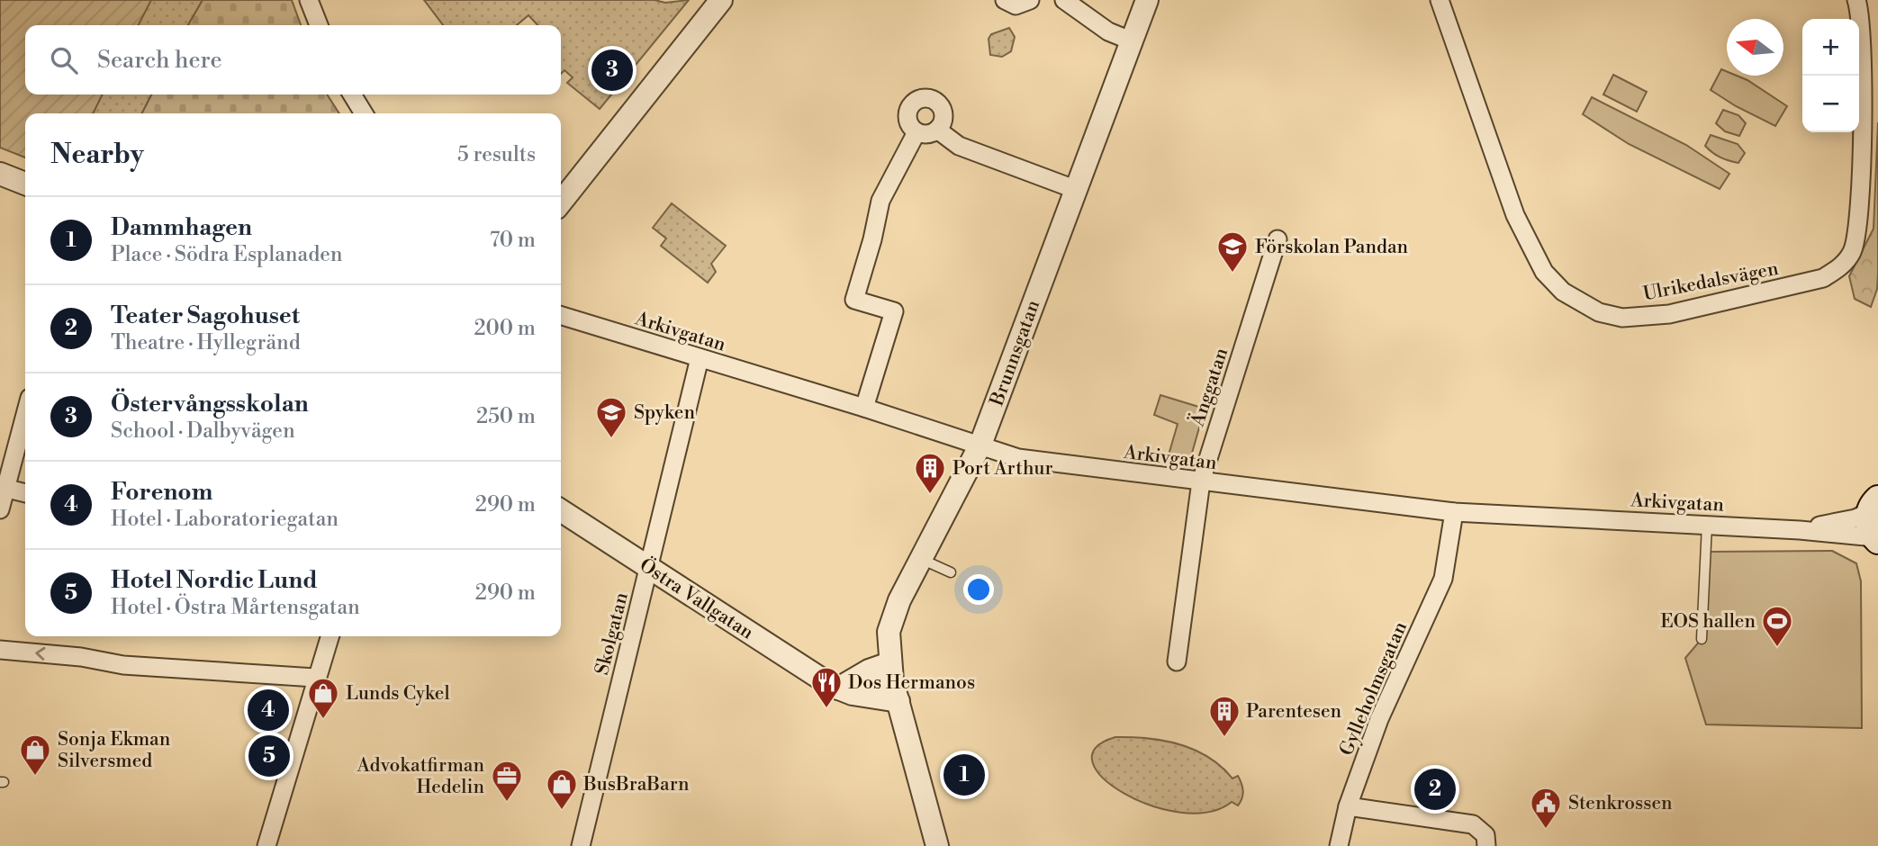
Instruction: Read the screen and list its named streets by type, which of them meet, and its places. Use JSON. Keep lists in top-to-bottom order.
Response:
{
  "streets": {
    "street": [
      "Ulrikedalsvägen",
      "Arkivgatan",
      "Brunnsgatan",
      "Änggatan",
      "Östra Vallgatan",
      "Skolgatan",
      "Gylleholmsgatan"
    ]
  },
  "crossings": [
    ["Arkivgatan", "Brunnsgatan"],
    ["Arkivgatan", "Änggatan"],
    ["Arkivgatan", "Skolgatan"],
    ["Arkivgatan", "Gylleholmsgatan"],
    ["Brunnsgatan", "Östra Vallgatan"],
    ["Östra Vallgatan", "Skolgatan"]
  ],
  "places": {
    "school or university": ["Förskolan Pandan", "Spyken"],
    "building": ["Port Arthur", "Parentesen"],
    "sports": ["EOS hallen"],
    "restaurant": ["Dos Hermanos"],
    "shop": ["Lunds Cykel", "Sonja Ekman Silversmed", "BusBraBarn"],
    "office": ["Advokatfirman Hedelin"],
    "public building": ["Stenkrossen"]
  },
  "north": "left",
  "page": {
    "map_buttons": ["+", "−"],
    "search": "Search here",
    "pins": [
      "3",
      "4",
      "5",
      "1",
      "2"
    ],
    "heading": ["Nearby", "5 results"],
    "list": [
      {
        "mark": "1",
        "name": "Dammhagen",
        "note": "Place · Södra Esplanaden",
        "value": "70 m"
      },
      {
        "mark": "2",
        "name": "Teater Sagohuset",
        "note": "Theatre · Hyllegränd",
        "value": "200 m"
      },
      {
        "mark": "3",
        "name": "Östervångsskolan",
        "note": "School · Dalbyvägen",
        "value": "250 m"
      },
      {
        "mark": "4",
        "name": "Forenom",
        "note": "Hotel · Laboratoriegatan",
        "value": "290 m"
      },
      {
        "mark": "5",
        "name": "Hotel Nordic Lund",
        "note": "Hotel · Östra Mårtensgatan",
        "value": "290 m"
      }
    ]
  }
}
